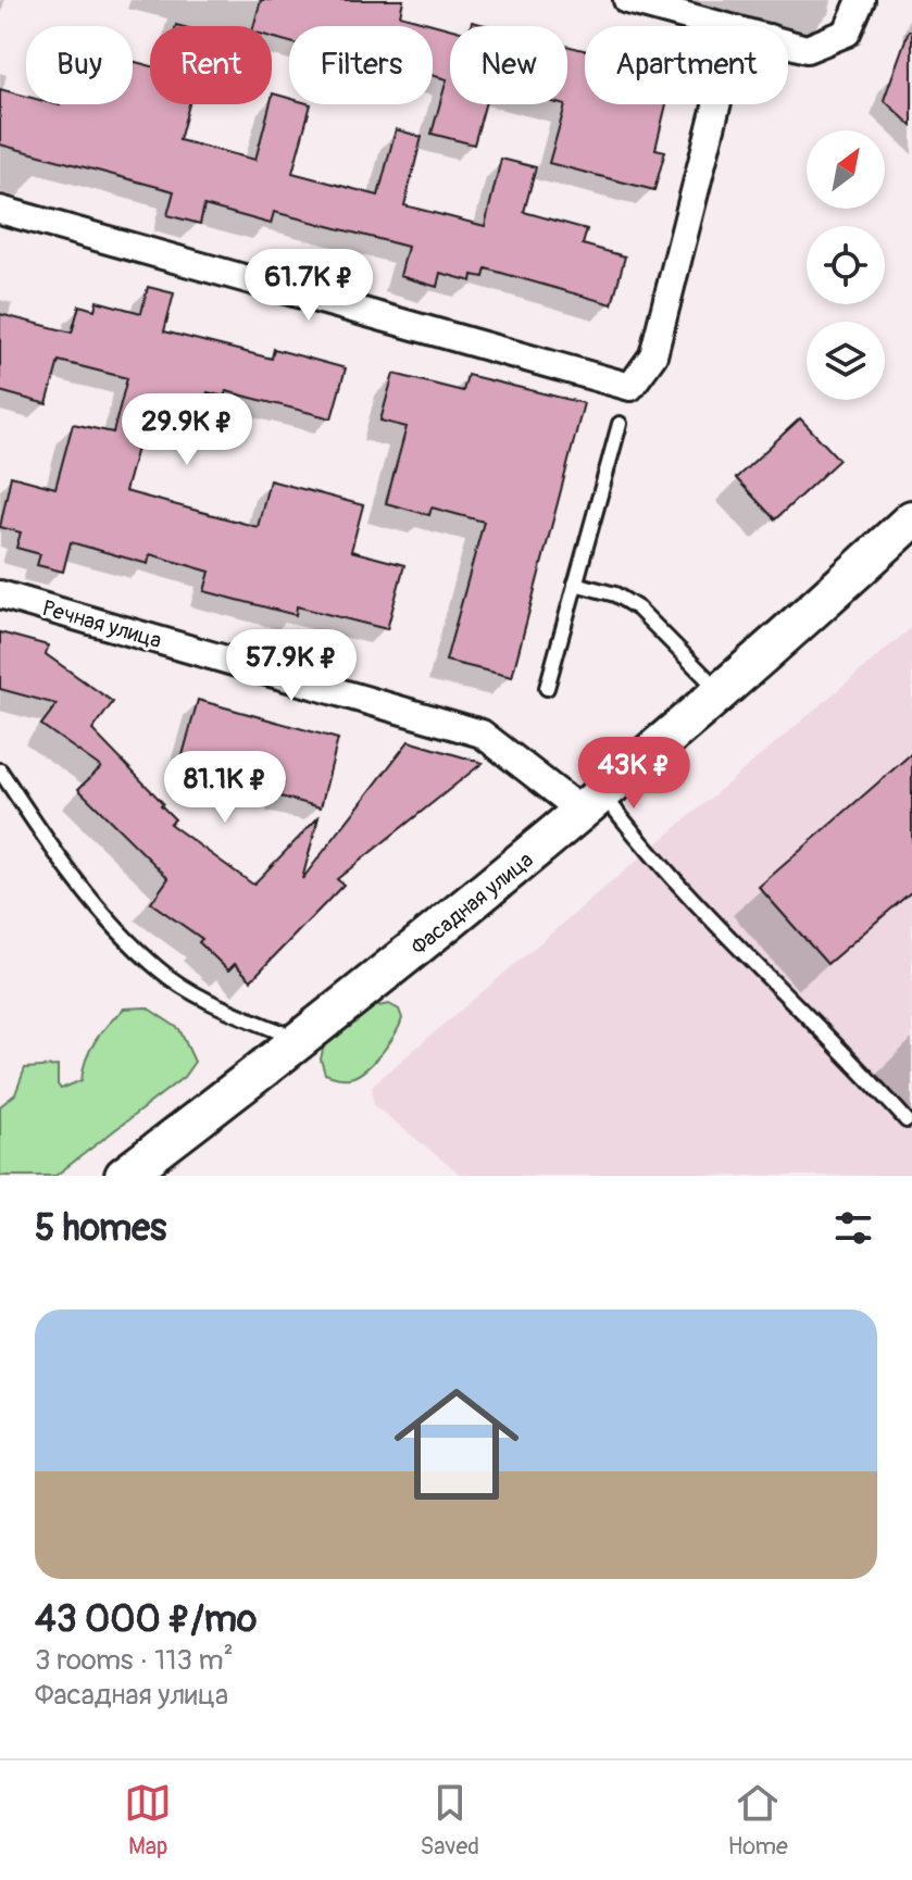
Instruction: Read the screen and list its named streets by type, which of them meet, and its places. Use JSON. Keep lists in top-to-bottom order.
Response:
{
  "streets": {
    "main road": ["Фасадная улица"],
    "street": ["Речная улица"]
  },
  "crossings": [
    ["Речная улица", "Фасадная улица"]
  ],
  "north": "top right",
  "page": {
    "chip": [
      "Buy",
      "Rent",
      "Filters",
      "New",
      "Apartment"
    ],
    "price": [
      "61.7K ₽",
      "29.9K ₽",
      "57.9K ₽",
      "43K ₽",
      "81.1K ₽"
    ],
    "heading": "5 homes",
    "list": [
      {
        "name": "43 000 ₽/mo",
        "note": "3 rooms · 113 m² · Фасадная улица"
      }
    ],
    "tabs": ["Map", "Saved", "Home"]
  }
}
